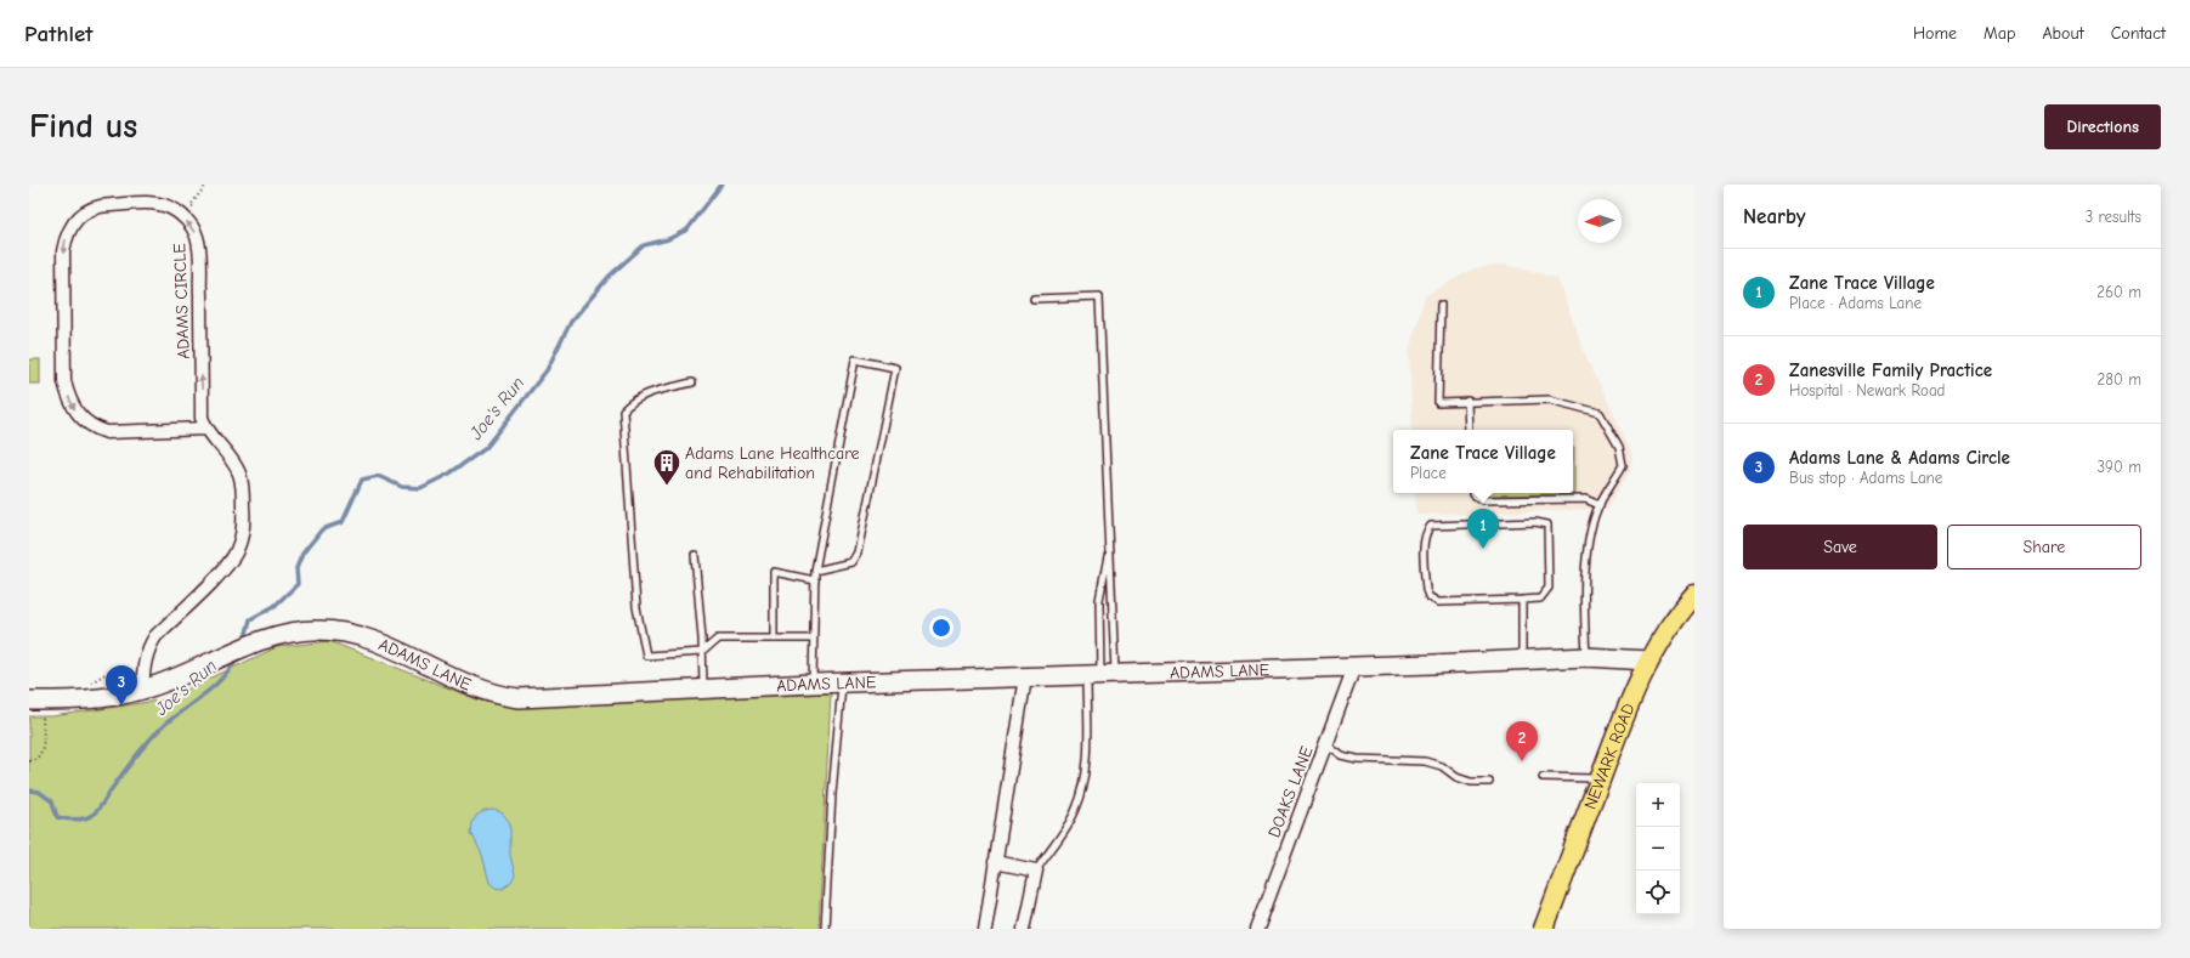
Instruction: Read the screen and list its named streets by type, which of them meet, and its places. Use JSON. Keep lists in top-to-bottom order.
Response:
{
  "streets": {
    "main road": ["NEWARK ROAD"],
    "street": ["ADAMS CIRCLE", "ADAMS LANE", "DOAKS LANE"]
  },
  "crossings": [
    ["ADAMS LANE", "NEWARK ROAD"],
    ["ADAMS LANE", "DOAKS LANE"]
  ],
  "water": ["Joe's Run"],
  "places": {
    "building": ["Adams Lane Healthcare and Rehabilitation"]
  },
  "north": "left",
  "page": {
    "header": "Pathlet",
    "nav": [
      "Home",
      "Map",
      "About",
      "Contact"
    ],
    "buttons": [
      "Directions",
      ["Save", "Share"]
    ],
    "title": "Find us",
    "heading": ["Nearby", "3 results"],
    "list": [
      {
        "mark": "1",
        "name": "Zane Trace Village",
        "note": "Place · Adams Lane",
        "value": "260 m"
      },
      {
        "mark": "2",
        "name": "Zanesville Family Practice",
        "note": "Hospital · Newark Road",
        "value": "280 m"
      },
      {
        "mark": "3",
        "name": "Adams Lane & Adams Circle",
        "note": "Bus stop · Adams Lane",
        "value": "390 m"
      }
    ],
    "popup": ["Zane Trace Village", "Place"],
    "pins": ["1", "3", "2"],
    "map_buttons": ["+", "−"]
  }
}
